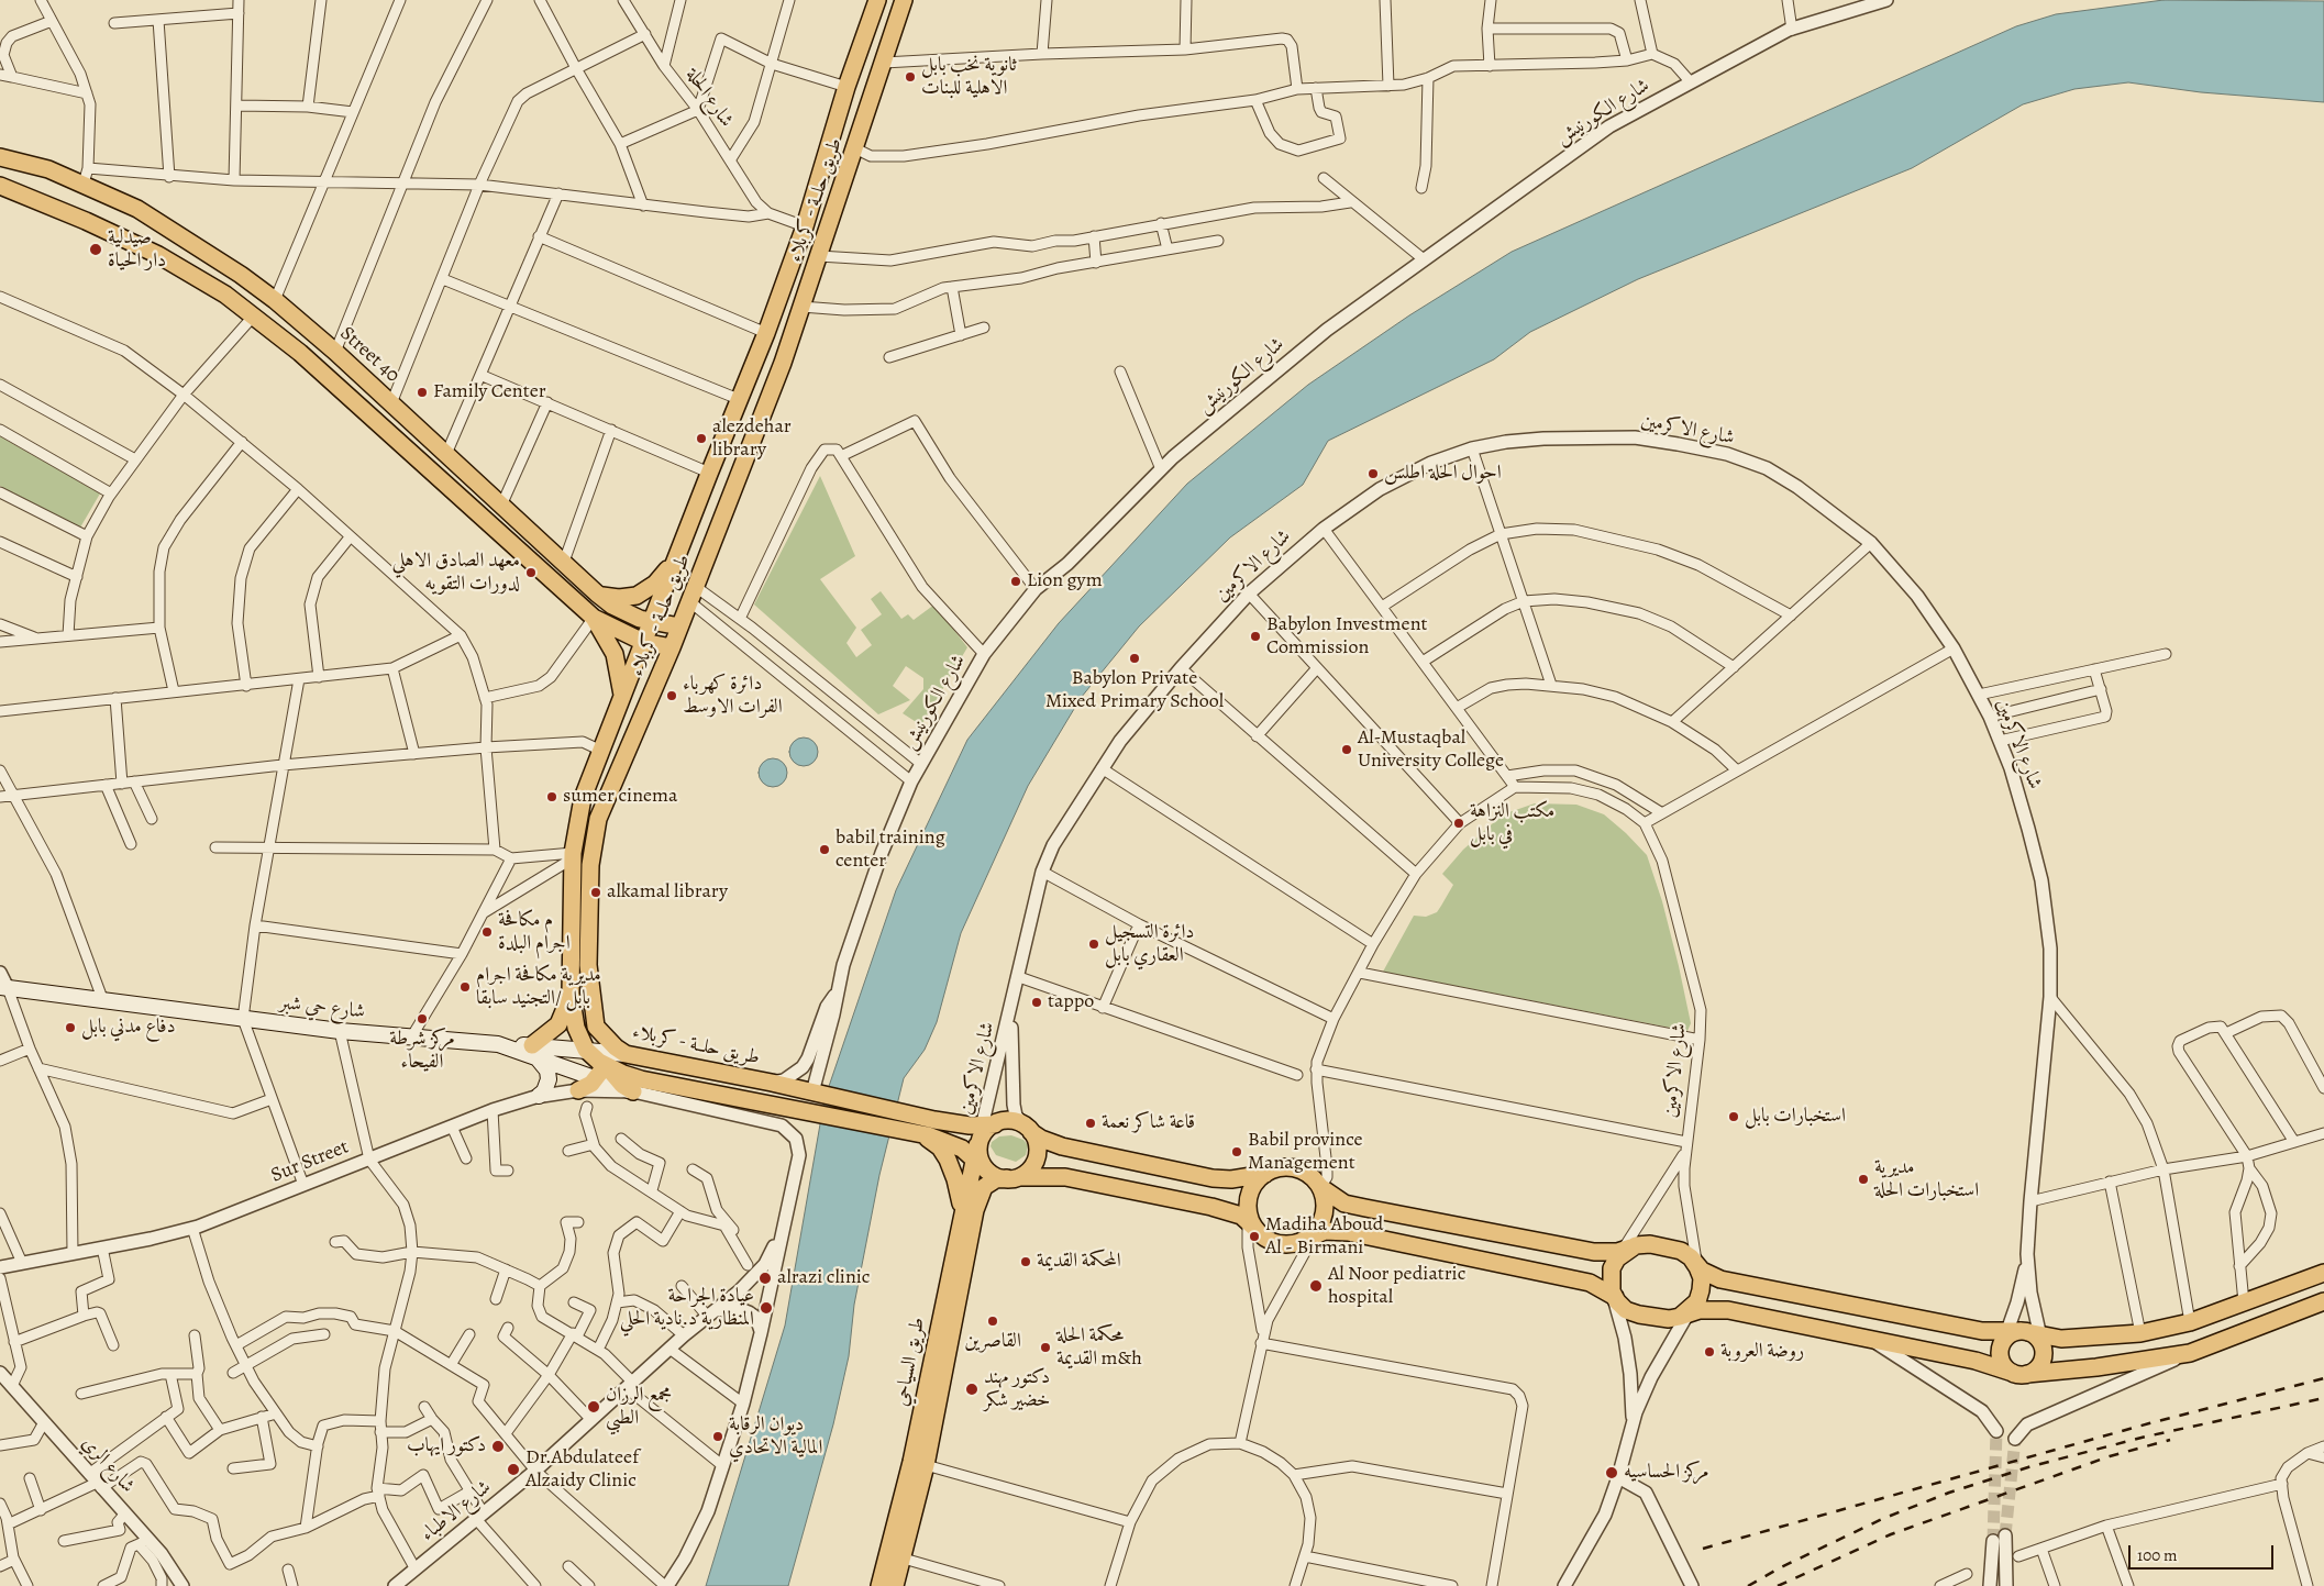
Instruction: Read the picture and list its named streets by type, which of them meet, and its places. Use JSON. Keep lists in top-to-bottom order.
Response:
{
  "streets": {
    "main road": [
      "طريق حلــة - كربلاء",
      "Street 40",
      "شارع حي شبر",
      "طريق السياحي"
    ],
    "street": [
      "شارع الحلة",
      "شارع الكورنيش",
      "شارع الاكرمين",
      "Sur Street",
      "شارع الري",
      "شارع الاطباء"
    ]
  },
  "crossings": [
    ["شارع الكورنيش", "طريق حلــة - كربلاء"],
    ["طريق حلــة - كربلاء", "Street 40"],
    ["طريق حلــة - كربلاء", "شارع الاكرمين"],
    ["طريق حلــة - كربلاء", "طريق السياحي"],
    ["شارع الاكرمين", "طريق السياحي"],
    ["Sur Street", "شارع الاطباء"]
  ],
  "places": [
    "ثانوية نخب بابل الاهلية للبنات",
    "صيدلية دار الحياة",
    "Family Center",
    "alezdehar library",
    "احوال الحلة اطلس",
    "معهد الصادق الاهلي لدورات التقويه",
    "Lion gym",
    "Babylon Investment Commission",
    "Babylon Private Mixed Primary School",
    "دائرة كهرباء الفرات الاوسط",
    "Al-Mustaqbal University College",
    "sumer cinema",
    "مكتب النزاهة في بابل",
    "babil training center",
    "alkamal library",
    "م مكافحة اجرام البلدة",
    "دائرة التسجيل العقاري بابل",
    "مديرية مكافحة اجرام بابل /التجنيد سابقا",
    "tappo",
    "مركز شرطة الفيحاء",
    "دفاع مدني بابل",
    "استخبارات بابل",
    "قاعة شاكر نعمة",
    "Babil province Management",
    "مديرية استخبارات الحلة",
    "Madiha Aboud Al - Birmani",
    "المحكمة القديمة",
    "alrazi clinic",
    "Al Noor pediatric hospital",
    "عيادة الجراحة المنظارية د.نادية الحلي",
    "القاصرين",
    "محكمة الحلة القديمة m&h",
    "روضة العروبة",
    "دكتور مهند خضير شكر",
    "مجمع الرزان الطبي",
    "ديوان الرقابة المالية الاتحادي",
    "دكتور ايهاب",
    "Dr.Abdulateef Alzaidy Clinic",
    "مركز الحساسيه"
  ],
  "scale_bar": "100 m"
}
